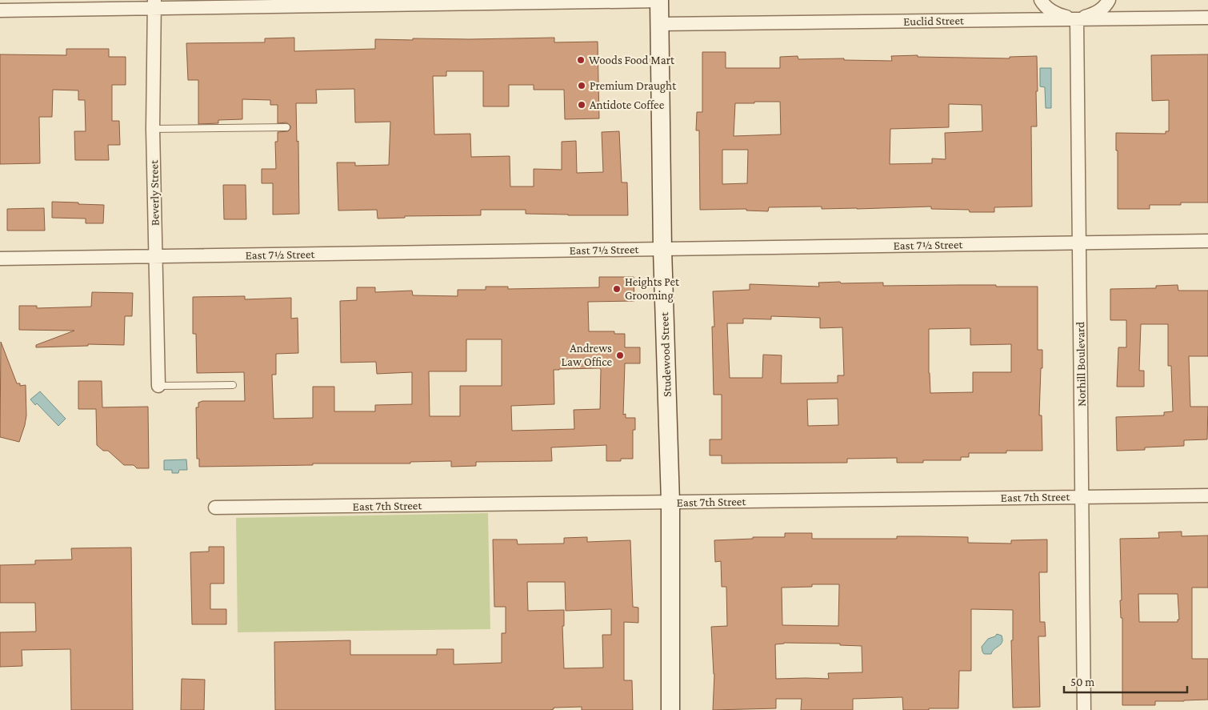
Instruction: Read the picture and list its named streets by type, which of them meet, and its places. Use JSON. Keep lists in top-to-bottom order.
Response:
{
  "streets": {
    "main road": ["Studewood Street"],
    "street": [
      "Euclid Street",
      "Beverly Street",
      "East 7½ Street",
      "Norhill Boulevard",
      "East 7th Street"
    ]
  },
  "crossings": [
    ["Euclid Street", "Studewood Street"],
    ["Euclid Street", "Norhill Boulevard"],
    ["Beverly Street", "East 7½ Street"],
    ["East 7½ Street", "Studewood Street"],
    ["East 7½ Street", "Norhill Boulevard"],
    ["Studewood Street", "East 7th Street"],
    ["Norhill Boulevard", "East 7th Street"]
  ],
  "places": [
    "Woods Food Mart",
    "Premium Draught",
    "Antidote Coffee",
    "Heights Pet Grooming",
    "Andrews Law Office"
  ],
  "scale_bar": "50 m"
}
